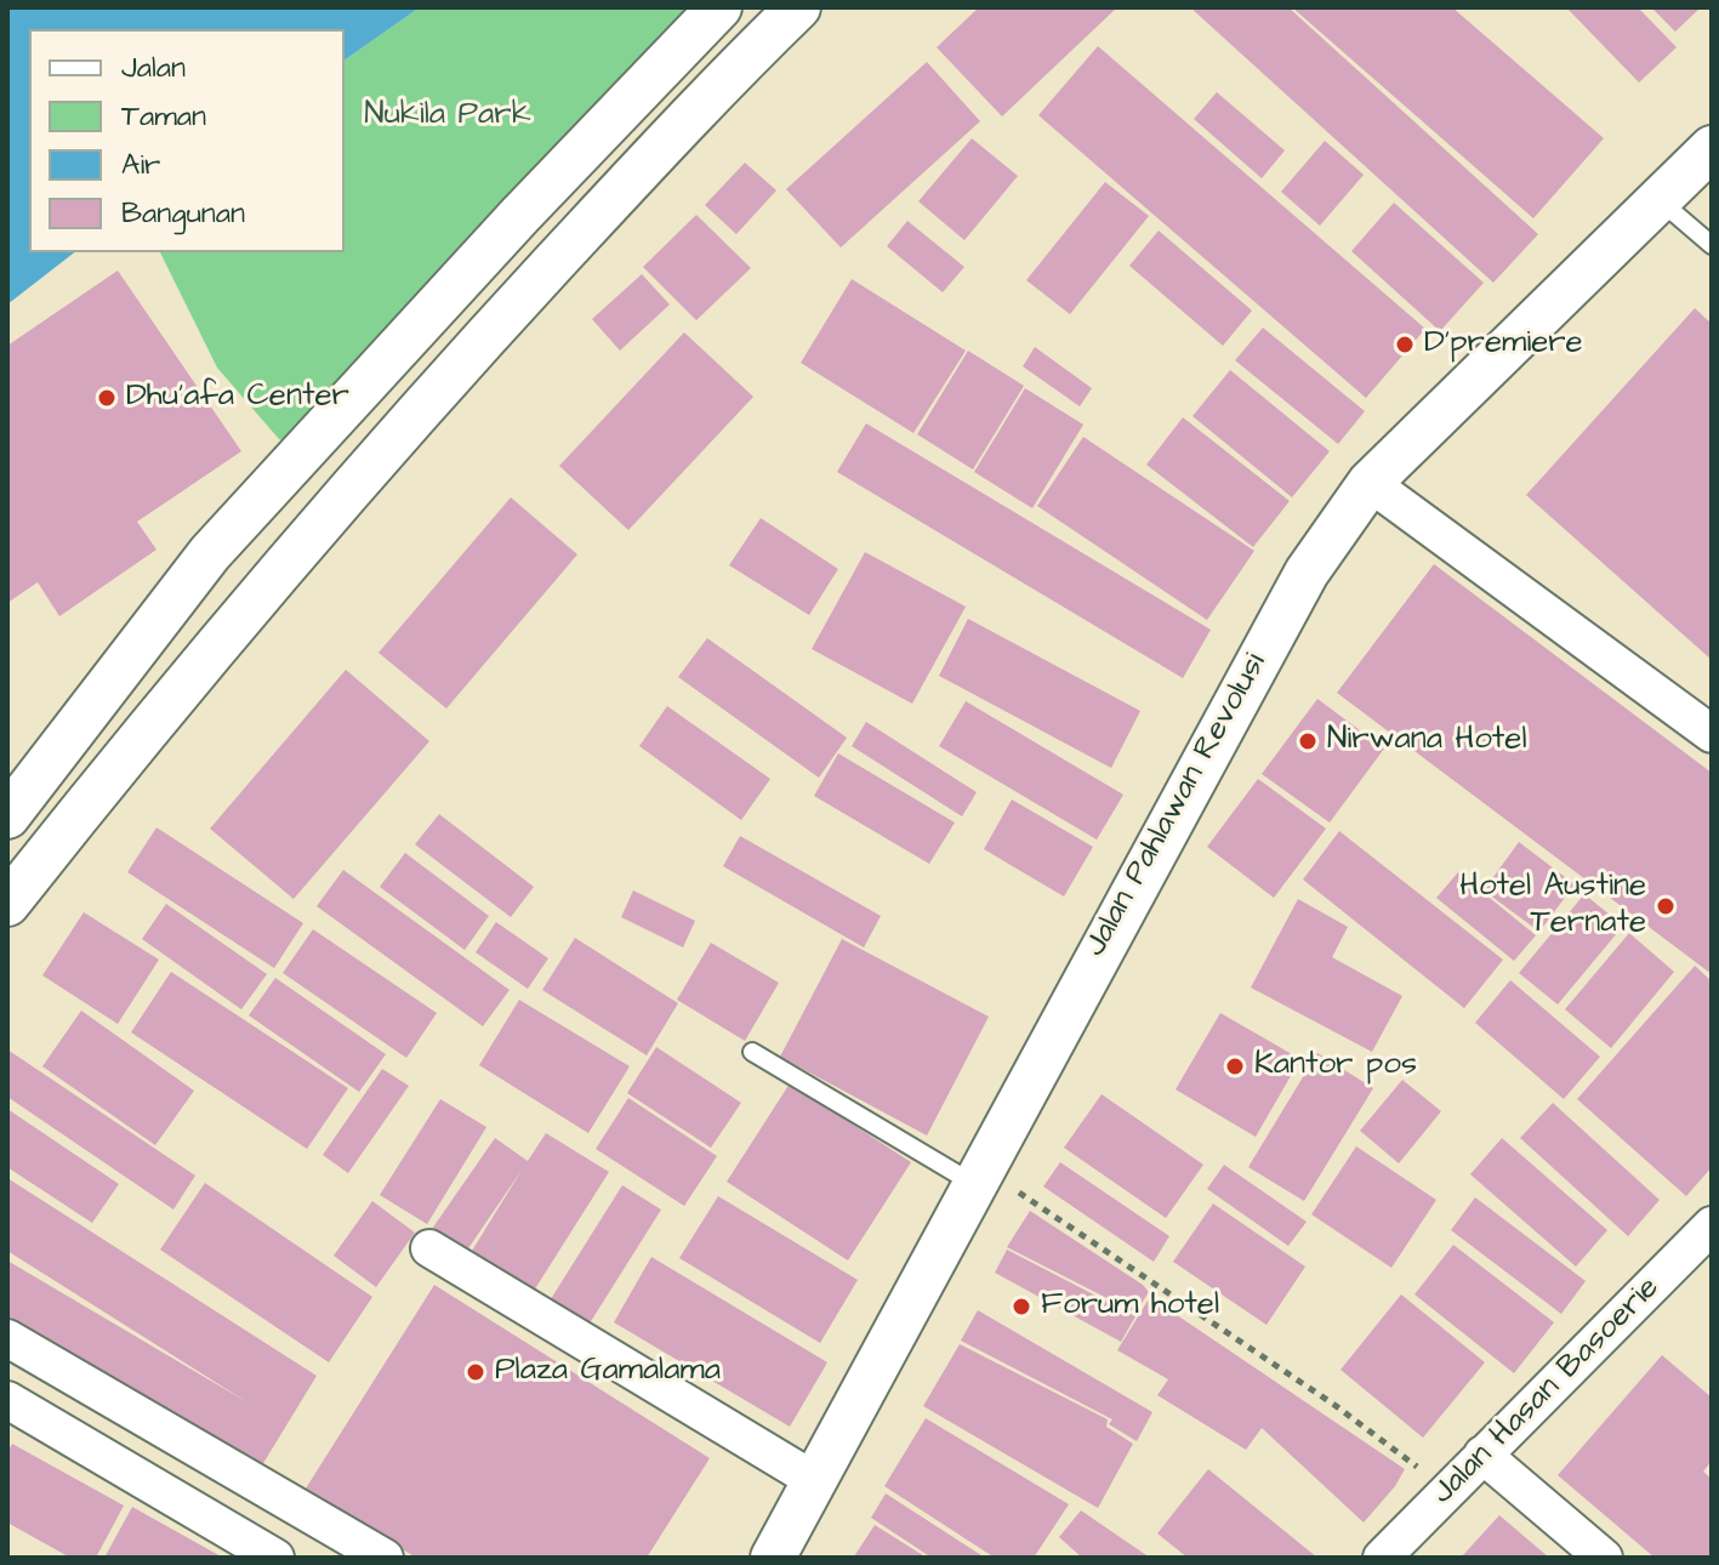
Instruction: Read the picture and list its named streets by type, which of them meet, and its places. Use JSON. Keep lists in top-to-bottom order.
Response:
{
  "streets": {
    "street": ["Jalan Pahlawan Revolusi", "Jalan Hasan Basoerie"]
  },
  "parks": ["Nukila Park"],
  "places": [
    "D'premiere",
    "Dhu'afa Center",
    "Nirwana Hotel",
    "Hotel Austine Ternate",
    "Kantor pos",
    "Forum hotel",
    "Plaza Gamalama"
  ],
  "legend": [
    "Jalan",
    "Taman",
    "Air",
    "Bangunan"
  ]
}
